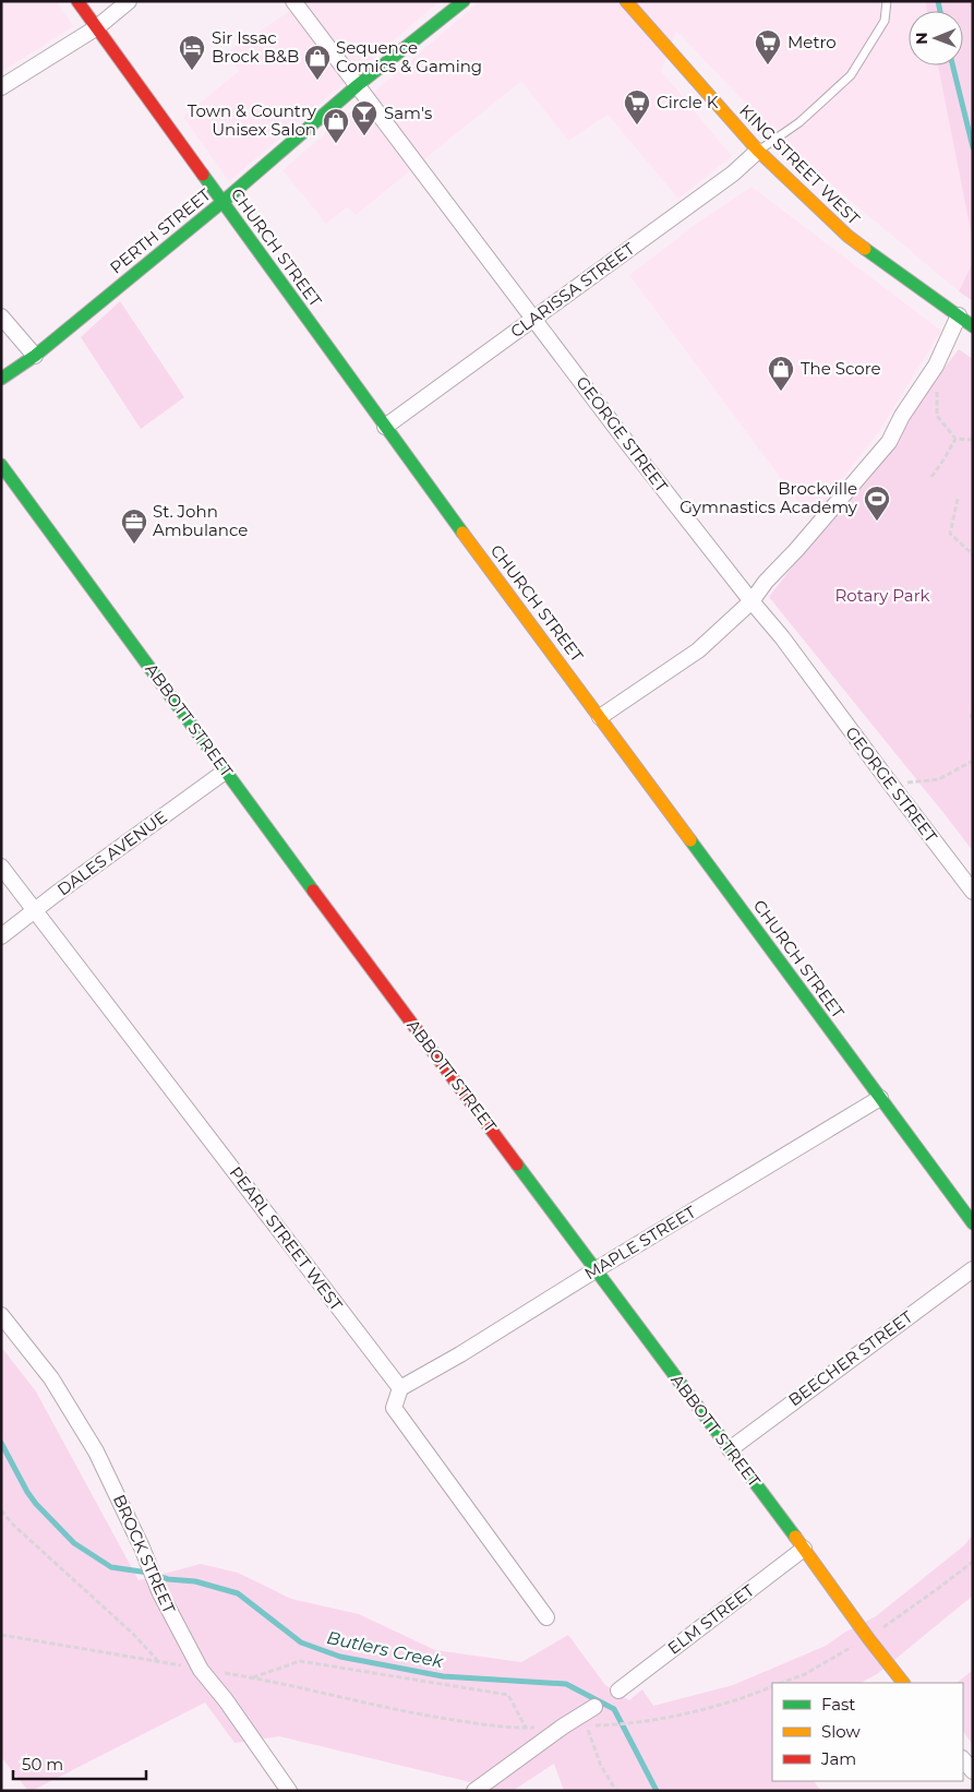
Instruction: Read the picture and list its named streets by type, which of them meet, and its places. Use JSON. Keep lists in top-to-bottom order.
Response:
{
  "streets": {
    "street": [
      "KING STREET WEST",
      "PERTH STREET",
      "CHURCH STREET",
      "CLARISSA STREET",
      "GEORGE STREET",
      "ABBOTT STREET",
      "DALES AVENUE",
      "PEARL STREET WEST",
      "MAPLE STREET",
      "BEECHER STREET",
      "BROCK STREET",
      "ELM STREET"
    ]
  },
  "crossings": [
    ["KING STREET WEST", "CLARISSA STREET"],
    ["PERTH STREET", "CHURCH STREET"],
    ["PERTH STREET", "GEORGE STREET"],
    ["CHURCH STREET", "CLARISSA STREET"],
    ["CHURCH STREET", "MAPLE STREET"],
    ["CLARISSA STREET", "GEORGE STREET"],
    ["ABBOTT STREET", "DALES AVENUE"],
    ["ABBOTT STREET", "MAPLE STREET"],
    ["ABBOTT STREET", "BEECHER STREET"],
    ["ABBOTT STREET", "ELM STREET"],
    ["DALES AVENUE", "PEARL STREET WEST"],
    ["PEARL STREET WEST", "MAPLE STREET"]
  ],
  "water": ["Butlers Creek"],
  "parks": ["Rotary Park"],
  "places": {
    "supermarket": ["Metro", "Circle K"],
    "hotel": ["Sir Issac Brock B&B"],
    "shop": ["Sequence Comics & Gaming", "Town & Country Unisex Salon", "The Score"],
    "bar": ["Sam's"],
    "sports": ["Brockville Gymnastics Academy"],
    "office": ["St. John Ambulance"]
  },
  "legend": ["Fast", "Slow", "Jam"],
  "scale_bar": "50 m",
  "north": "left"
}
